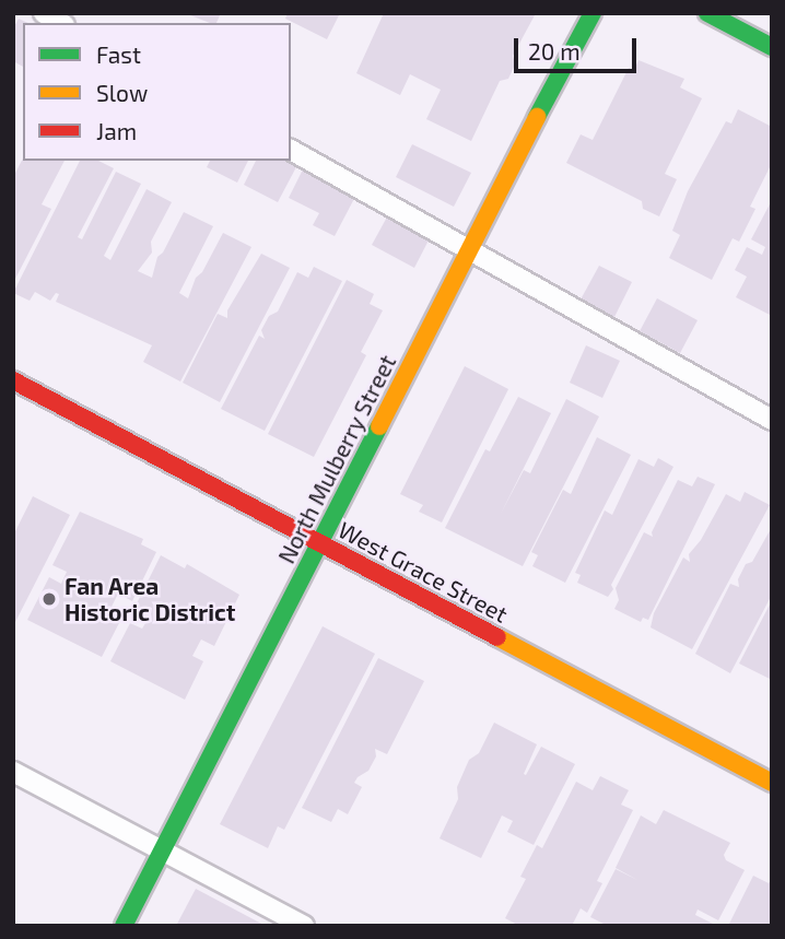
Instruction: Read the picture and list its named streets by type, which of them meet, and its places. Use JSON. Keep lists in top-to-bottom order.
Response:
{
  "streets": {
    "street": ["North Mulberry Street", "West Grace Street"]
  },
  "crossings": [
    ["North Mulberry Street", "West Grace Street"]
  ],
  "places": ["Fan Area Historic District"],
  "legend": ["Fast", "Slow", "Jam"],
  "scale_bar": "20 m"
}
